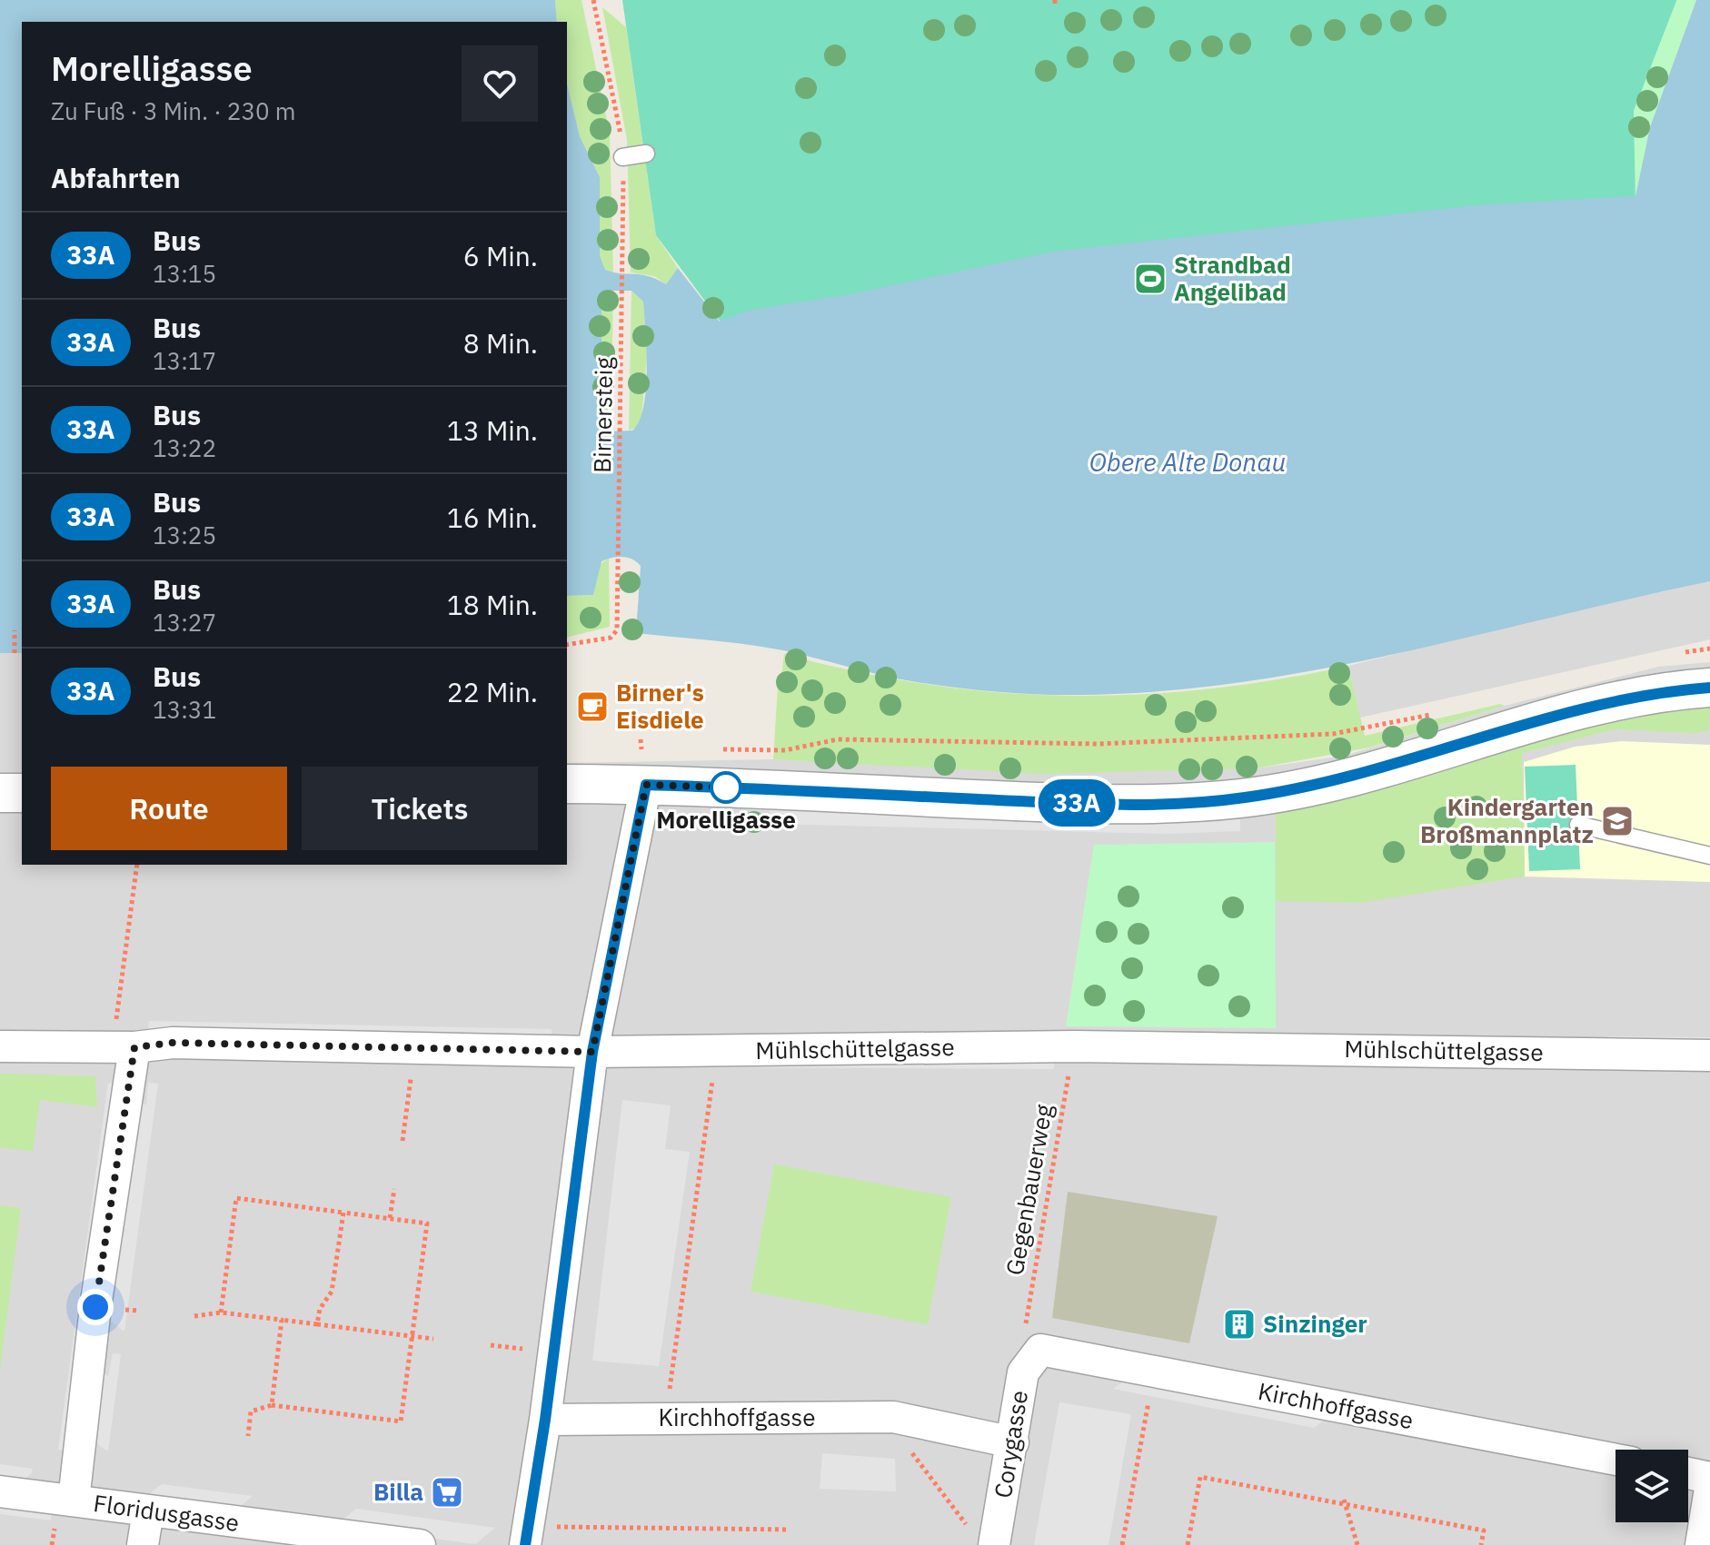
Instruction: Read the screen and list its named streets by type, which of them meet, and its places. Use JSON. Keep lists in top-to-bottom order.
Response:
{
  "streets": {
    "street": [
      "Mühlschüttelgasse",
      "Kirchhoffgasse",
      "Corygasse",
      "Floridusgasse"
    ],
    "path": ["Birnersteig", "Gegenbauerweg"]
  },
  "crossings": [
    ["Mühlschüttelgasse", "Gegenbauerweg"],
    ["Gegenbauerweg", "Kirchhoffgasse"],
    ["Gegenbauerweg", "Corygasse"],
    ["Kirchhoffgasse", "Corygasse"]
  ],
  "water": ["Obere Alte Donau"],
  "places": {
    "sports": ["Strandbad Angelibad"],
    "cafe": ["Birner's Eisdiele"],
    "other": ["Morelligasse"],
    "school or university": ["Kindergarten Broßmannplatz"],
    "building": ["Sinzinger"],
    "supermarket": ["Billa"]
  },
  "lines": ["bus line 33A"],
  "page": {
    "on_map": "33A",
    "heading": [
      ["Morelligasse", "Zu Fuß · 3 Min. · 230 m"],
      "Abfahrten"
    ],
    "list": [
      {
        "mark": "33A",
        "name": "Bus",
        "note": "13:15",
        "value": "6 Min."
      },
      {
        "mark": "33A",
        "name": "Bus",
        "note": "13:17",
        "value": "8 Min."
      },
      {
        "mark": "33A",
        "name": "Bus",
        "note": "13:22",
        "value": "13 Min."
      },
      {
        "mark": "33A",
        "name": "Bus",
        "note": "13:25",
        "value": "16 Min."
      },
      {
        "mark": "33A",
        "name": "Bus",
        "note": "13:27",
        "value": "18 Min."
      },
      {
        "mark": "33A",
        "name": "Bus",
        "note": "13:31",
        "value": "22 Min."
      }
    ],
    "buttons": ["Route", "Tickets"]
  }
}
